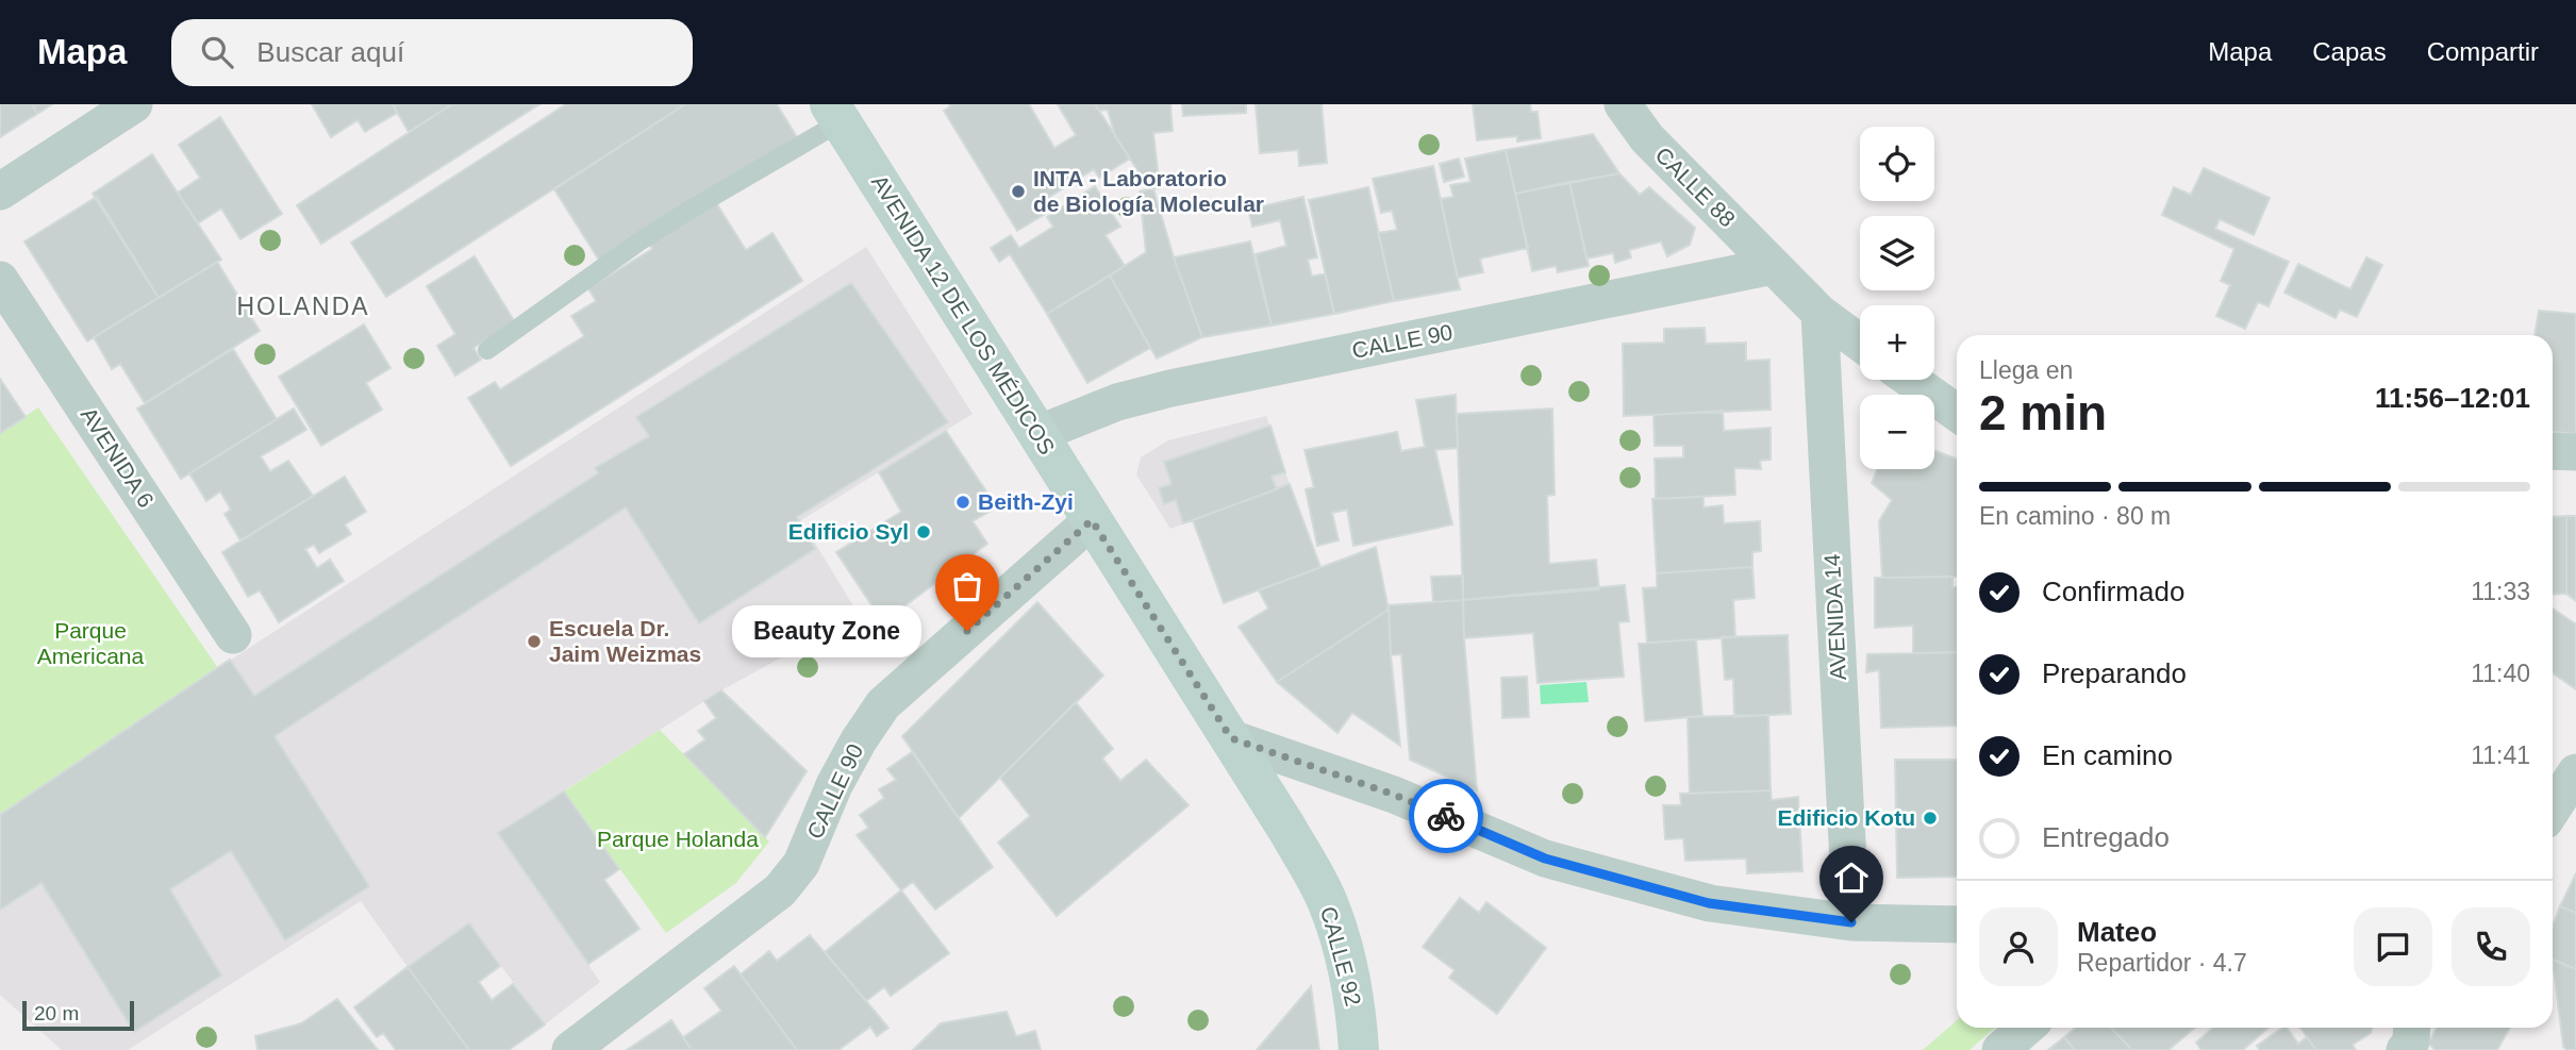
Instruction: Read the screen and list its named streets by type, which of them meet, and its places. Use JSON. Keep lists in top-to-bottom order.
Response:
{
  "streets": {
    "main road": ["AVENIDA 12 DE LOS MÉDICOS", "CALLE 92"],
    "street": [
      "CALLE 88",
      "CALLE 90",
      "AVENIDA 6",
      "AVENIDA 14"
    ]
  },
  "crossings": [
    ["CALLE 88", "CALLE 90"],
    ["CALLE 88", "AVENIDA 14"],
    ["AVENIDA 12 DE LOS MÉDICOS", "CALLE 90"],
    ["AVENIDA 12 DE LOS MÉDICOS", "CALLE 92"]
  ],
  "districts": ["HOLANDA"],
  "parks": ["Parque Americana", "Parque Holanda"],
  "places": [
    "INTA - Laboratorio de Biología Molecular",
    "Beith-Zyi",
    "Edificio Syl",
    "Beauty Zone",
    "Escuela Dr. Jaim Weizmas",
    "Edificio Kotu"
  ],
  "scale_bar": "20 m",
  "page": {
    "header": "Mapa",
    "search": "Buscar aquí",
    "nav": ["Mapa", "Capas", "Compartir"],
    "map_buttons": ["+", "−"],
    "heading": ["2 min", "Llega en", "11:56–12:01"],
    "panel": ["Mateo", "Repartidor · 4.7"],
    "bar": "En camino · 80 m",
    "list": [
      ["Confirmado", "11:33"],
      ["Preparando", "11:40"],
      ["En camino", "11:41"],
      "Entregado"
    ],
    "bubble": "Beauty Zone",
    "scale": "20 m"
  }
}
